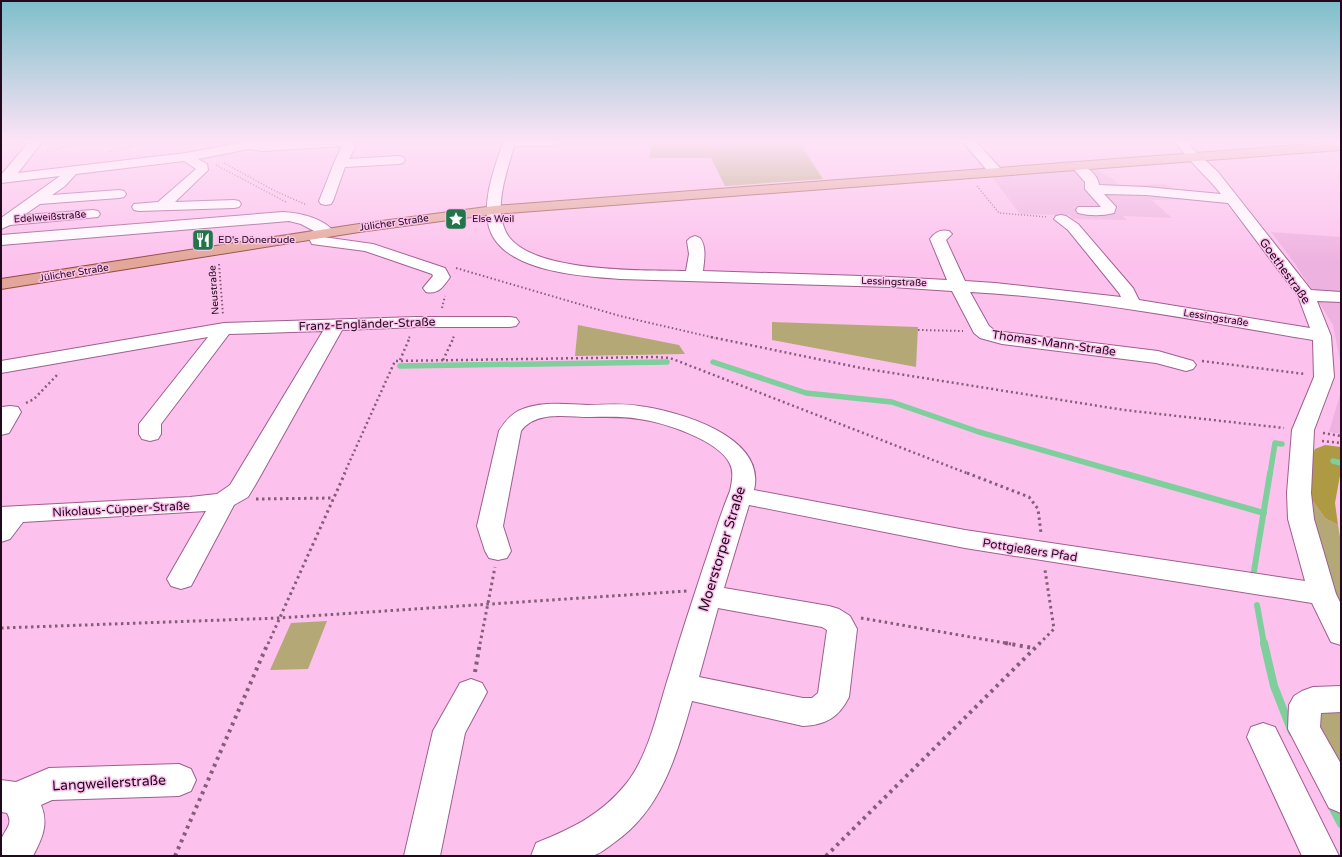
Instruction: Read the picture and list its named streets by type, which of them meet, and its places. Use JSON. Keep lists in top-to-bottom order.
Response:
{
  "streets": {
    "main road": ["Jülicher Straße"],
    "street": [
      "Edelweißstraße",
      "Goethestraße",
      "Lessingstraße",
      "Franz-Engländer-Straße",
      "Thomas-Mann-Straße",
      "Nikolaus-Cüpper-Straße",
      "Moerstorper Straße",
      "Pottgießers Pfad",
      "Langweilerstraße"
    ],
    "path": ["Neustraße"]
  },
  "crossings": [
    ["Jülicher Straße", "Lessingstraße"],
    ["Jülicher Straße", "Neustraße"],
    ["Goethestraße", "Lessingstraße"],
    ["Goethestraße", "Pottgießers Pfad"],
    ["Lessingstraße", "Thomas-Mann-Straße"],
    ["Neustraße", "Franz-Engländer-Straße"],
    ["Franz-Engländer-Straße", "Nikolaus-Cüpper-Straße"],
    ["Moerstorper Straße", "Pottgießers Pfad"]
  ],
  "places": {
    "place": ["Else Weil"],
    "restaurant": ["ED's Dönerbude"]
  }
}
